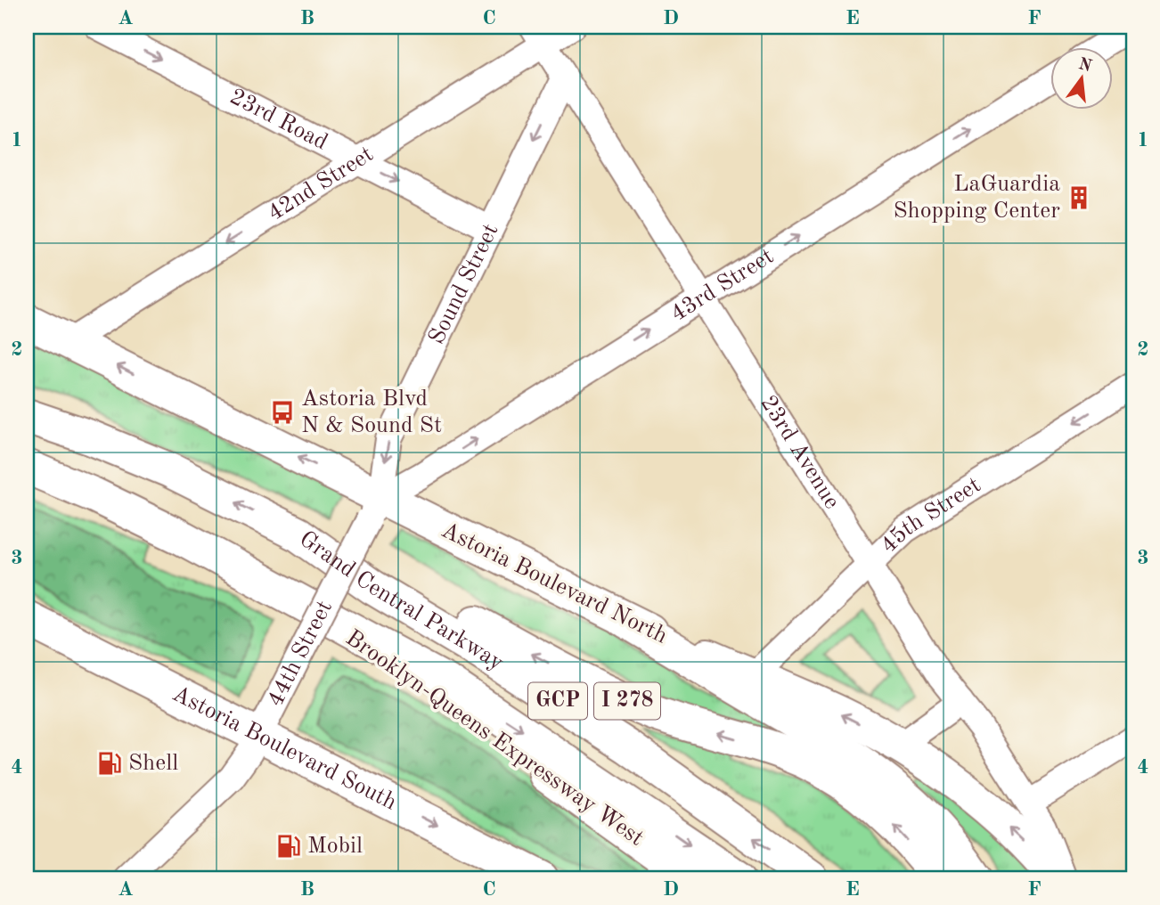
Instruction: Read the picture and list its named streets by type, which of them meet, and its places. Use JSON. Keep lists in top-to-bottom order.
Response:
{
  "streets": {
    "main road": [
      "Astoria Boulevard North",
      "Grand Central Parkway",
      "GCP",
      "I 278",
      "Brooklyn-Queens Expressway West",
      "Astoria Boulevard South"
    ],
    "street": [
      "23rd Road",
      "42nd Street",
      "43rd Street",
      "Sound Street",
      "23rd Avenue",
      "45th Street",
      "44th Street"
    ]
  },
  "crossings": [
    ["23rd Road", "42nd Street"],
    ["23rd Road", "Sound Street"],
    ["42nd Street", "23rd Avenue"],
    ["42nd Street", "Astoria Boulevard North"],
    ["43rd Street", "Sound Street"],
    ["43rd Street", "23rd Avenue"],
    ["43rd Street", "Astoria Boulevard North"],
    ["43rd Street", "44th Street"],
    ["Sound Street", "23rd Avenue"],
    ["Sound Street", "Astoria Boulevard North"],
    ["Sound Street", "44th Street"],
    ["23rd Avenue", "45th Street"],
    ["45th Street", "Astoria Boulevard North"],
    ["Astoria Boulevard North", "44th Street"],
    ["Grand Central Parkway", "I 278"],
    ["Grand Central Parkway", "Brooklyn-Queens Expressway West"],
    ["44th Street", "Astoria Boulevard South"]
  ],
  "one_way": [
    "23rd Road",
    "42nd Street",
    "43rd Street",
    "Sound Street",
    "45th Street"
  ],
  "places": {
    "building": ["LaGuardia Shopping Center"],
    "bus stop": ["Astoria Blvd N & Sound St"],
    "fuel station": ["Shell", "Mobil"]
  },
  "north": "top",
  "grid": {
    "columns": [
      "A",
      "B",
      "C",
      "D",
      "E",
      "F"
    ],
    "rows": [
      "1",
      "2",
      "3",
      "4"
    ]
  }
}
